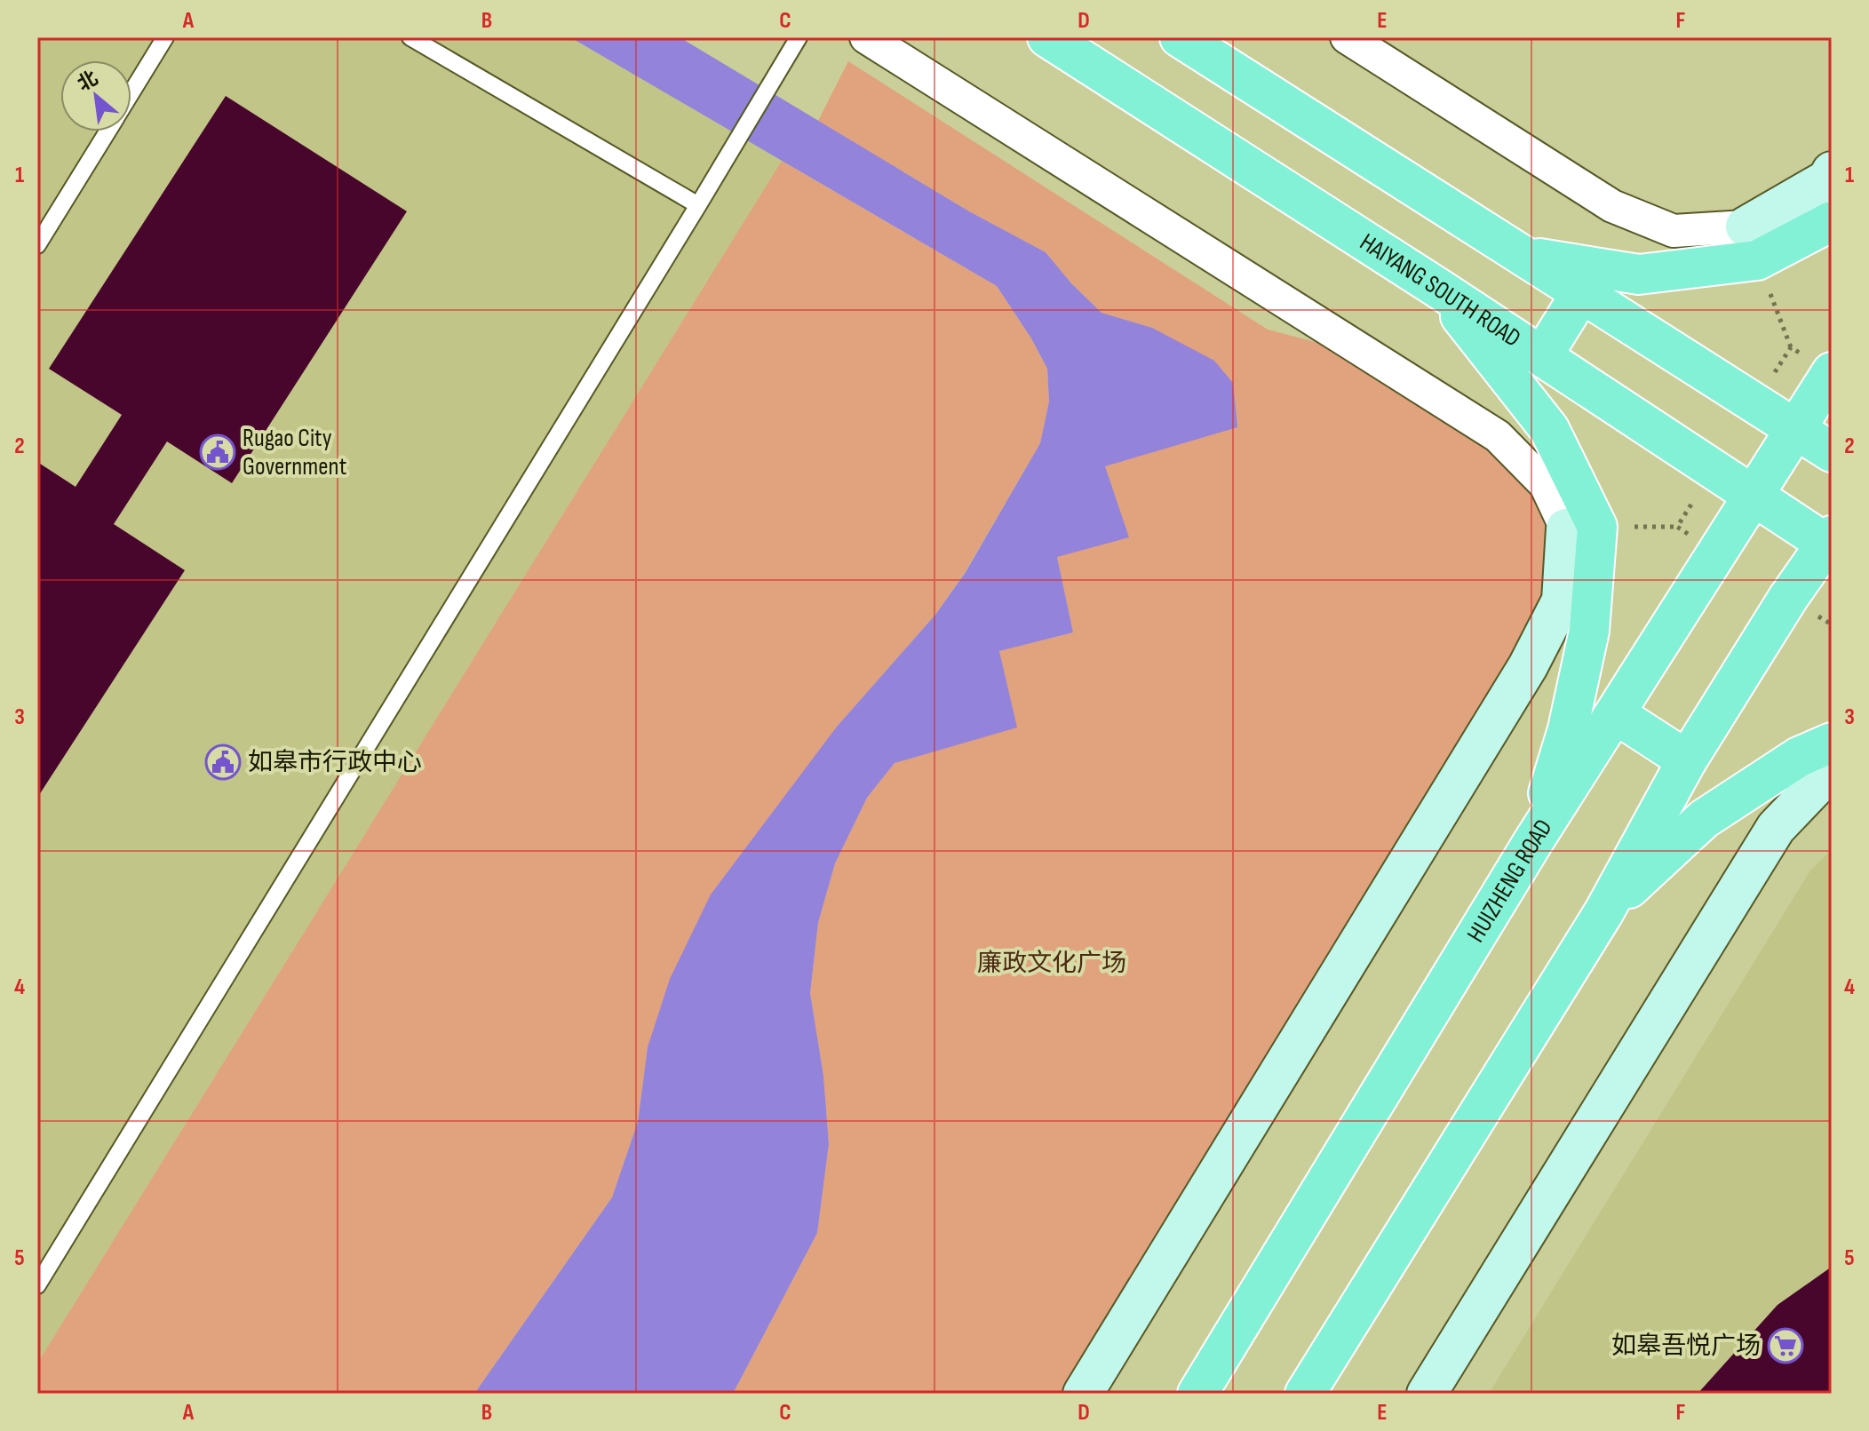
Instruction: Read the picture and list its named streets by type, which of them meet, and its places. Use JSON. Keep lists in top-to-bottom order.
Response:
{
  "streets": {
    "main road": ["HAIYANG SOUTH ROAD", "HUIZHENG ROAD"]
  },
  "crossings": [
    ["HAIYANG SOUTH ROAD", "HUIZHENG ROAD"]
  ],
  "parks": ["廉政文化广场"],
  "places": {
    "public building": ["Rugao City Government", "如皋市行政中心"],
    "supermarket": ["如皋吾悦广场"]
  },
  "north": "top left",
  "grid": {
    "columns": [
      "A",
      "B",
      "C",
      "D",
      "E",
      "F"
    ],
    "rows": [
      "1",
      "2",
      "3",
      "4",
      "5"
    ]
  }
}
